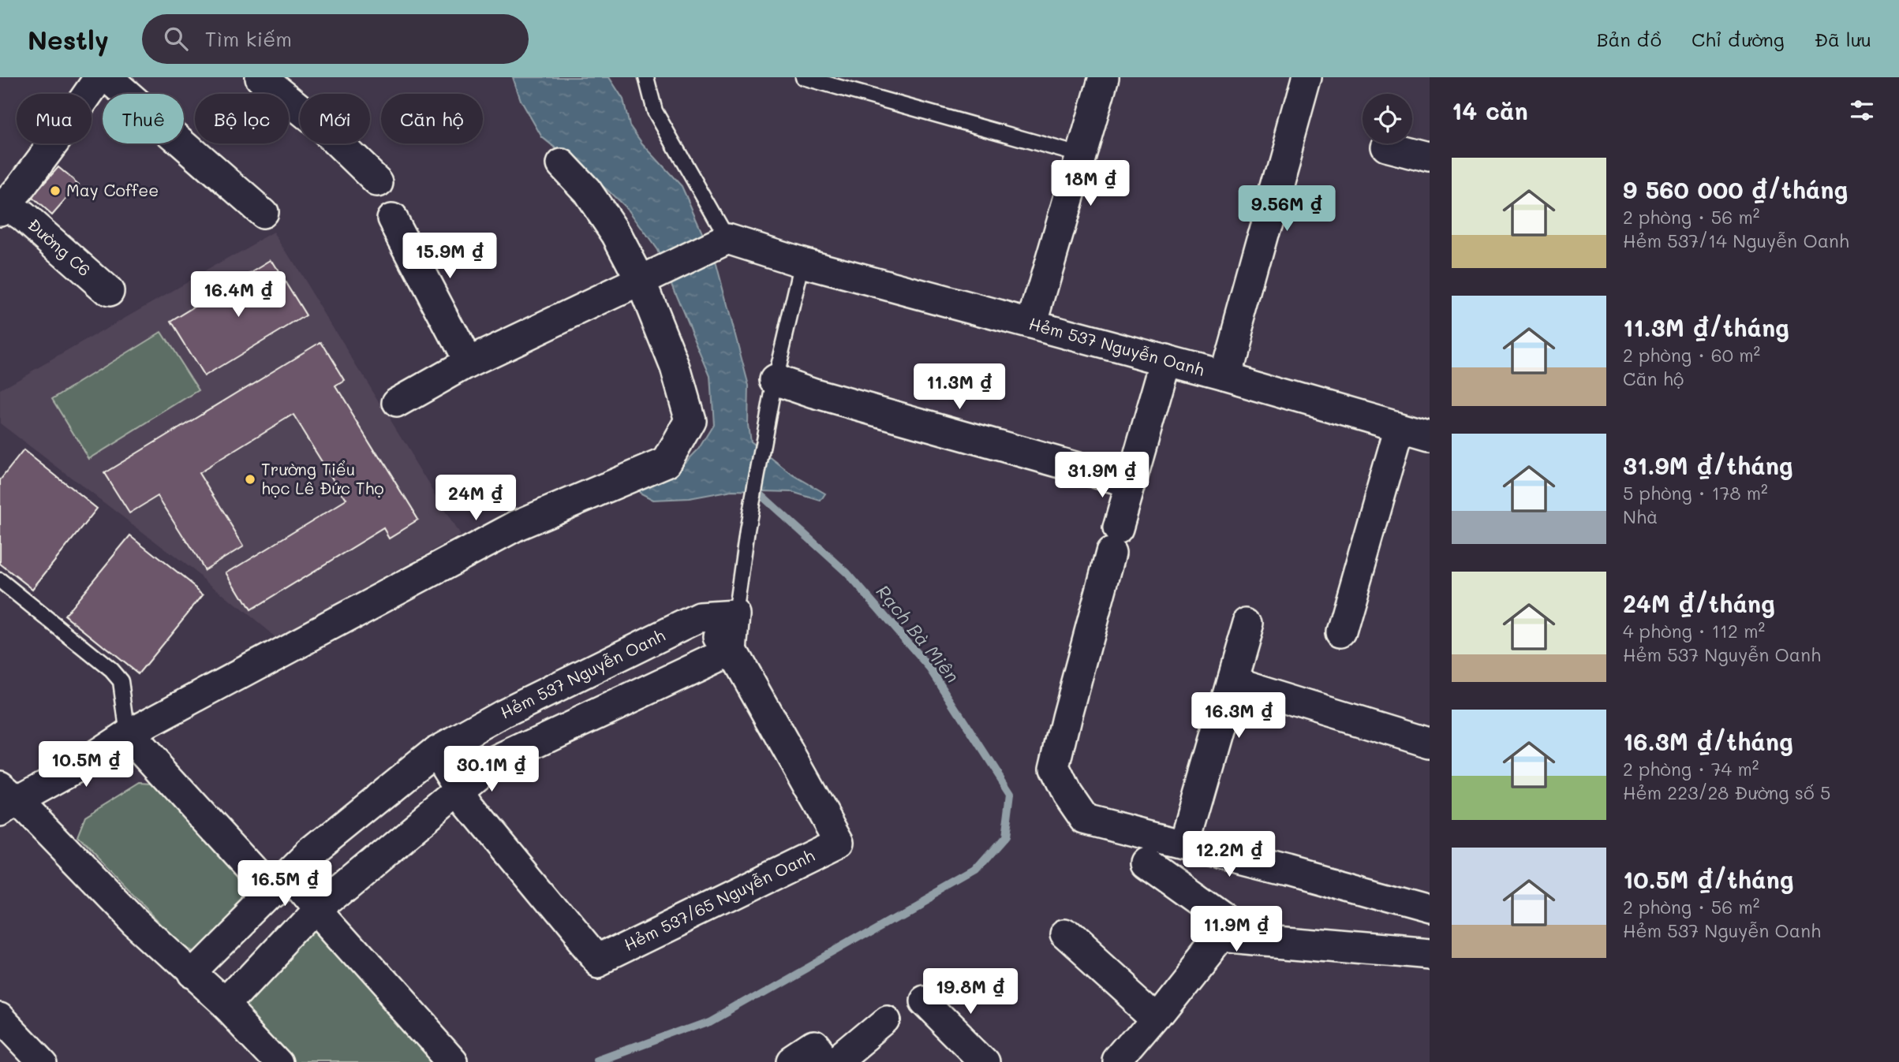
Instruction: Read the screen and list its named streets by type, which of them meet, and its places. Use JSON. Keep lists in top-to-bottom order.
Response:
{
  "streets": {
    "street": ["Đường C6", "Hẻm 537 Nguyễn Oanh", "Hẻm 537/65 Nguyễn Oanh"]
  },
  "crossings": [
    ["Hẻm 537 Nguyễn Oanh", "Hẻm 537/65 Nguyễn Oanh"]
  ],
  "water": ["Rạch Bà Miên"],
  "places": ["May Coffee", "Trường Tiểu học Lê Đức Thọ"],
  "page": {
    "header": "Nestly",
    "search": "Tìm kiếm",
    "nav": ["Bản đồ", "Chỉ đường", "Đã lưu"],
    "heading": "14 căn",
    "chip": [
      "Mua",
      "Thuê",
      "Bộ lọc",
      "Mới",
      "Căn hộ"
    ],
    "list": [
      {
        "name": "9 560 000 ₫/tháng",
        "note": "2 phòng · 56 m² · Hẻm 537/14 Nguyễn Oanh"
      },
      {
        "name": "11.3M ₫/tháng",
        "note": "2 phòng · 60 m² · Căn hộ"
      },
      {
        "name": "31.9M ₫/tháng",
        "note": "5 phòng · 178 m² · Nhà"
      },
      {
        "name": "24M ₫/tháng",
        "note": "4 phòng · 112 m² · Hẻm 537 Nguyễn Oanh"
      },
      {
        "name": "16.3M ₫/tháng",
        "note": "2 phòng · 74 m² · Hẻm 223/28 Đường số 5"
      },
      {
        "name": "10.5M ₫/tháng",
        "note": "2 phòng · 56 m² · Hẻm 537 Nguyễn Oanh"
      }
    ],
    "price": [
      "18M ₫",
      "9.56M ₫",
      "15.9M ₫",
      "16.4M ₫",
      "11.3M ₫",
      "31.9M ₫",
      "24M ₫",
      "16.3M ₫",
      "10.5M ₫",
      "30.1M ₫",
      "12.2M ₫",
      "16.5M ₫",
      "11.9M ₫",
      "19.8M ₫"
    ]
  }
}
